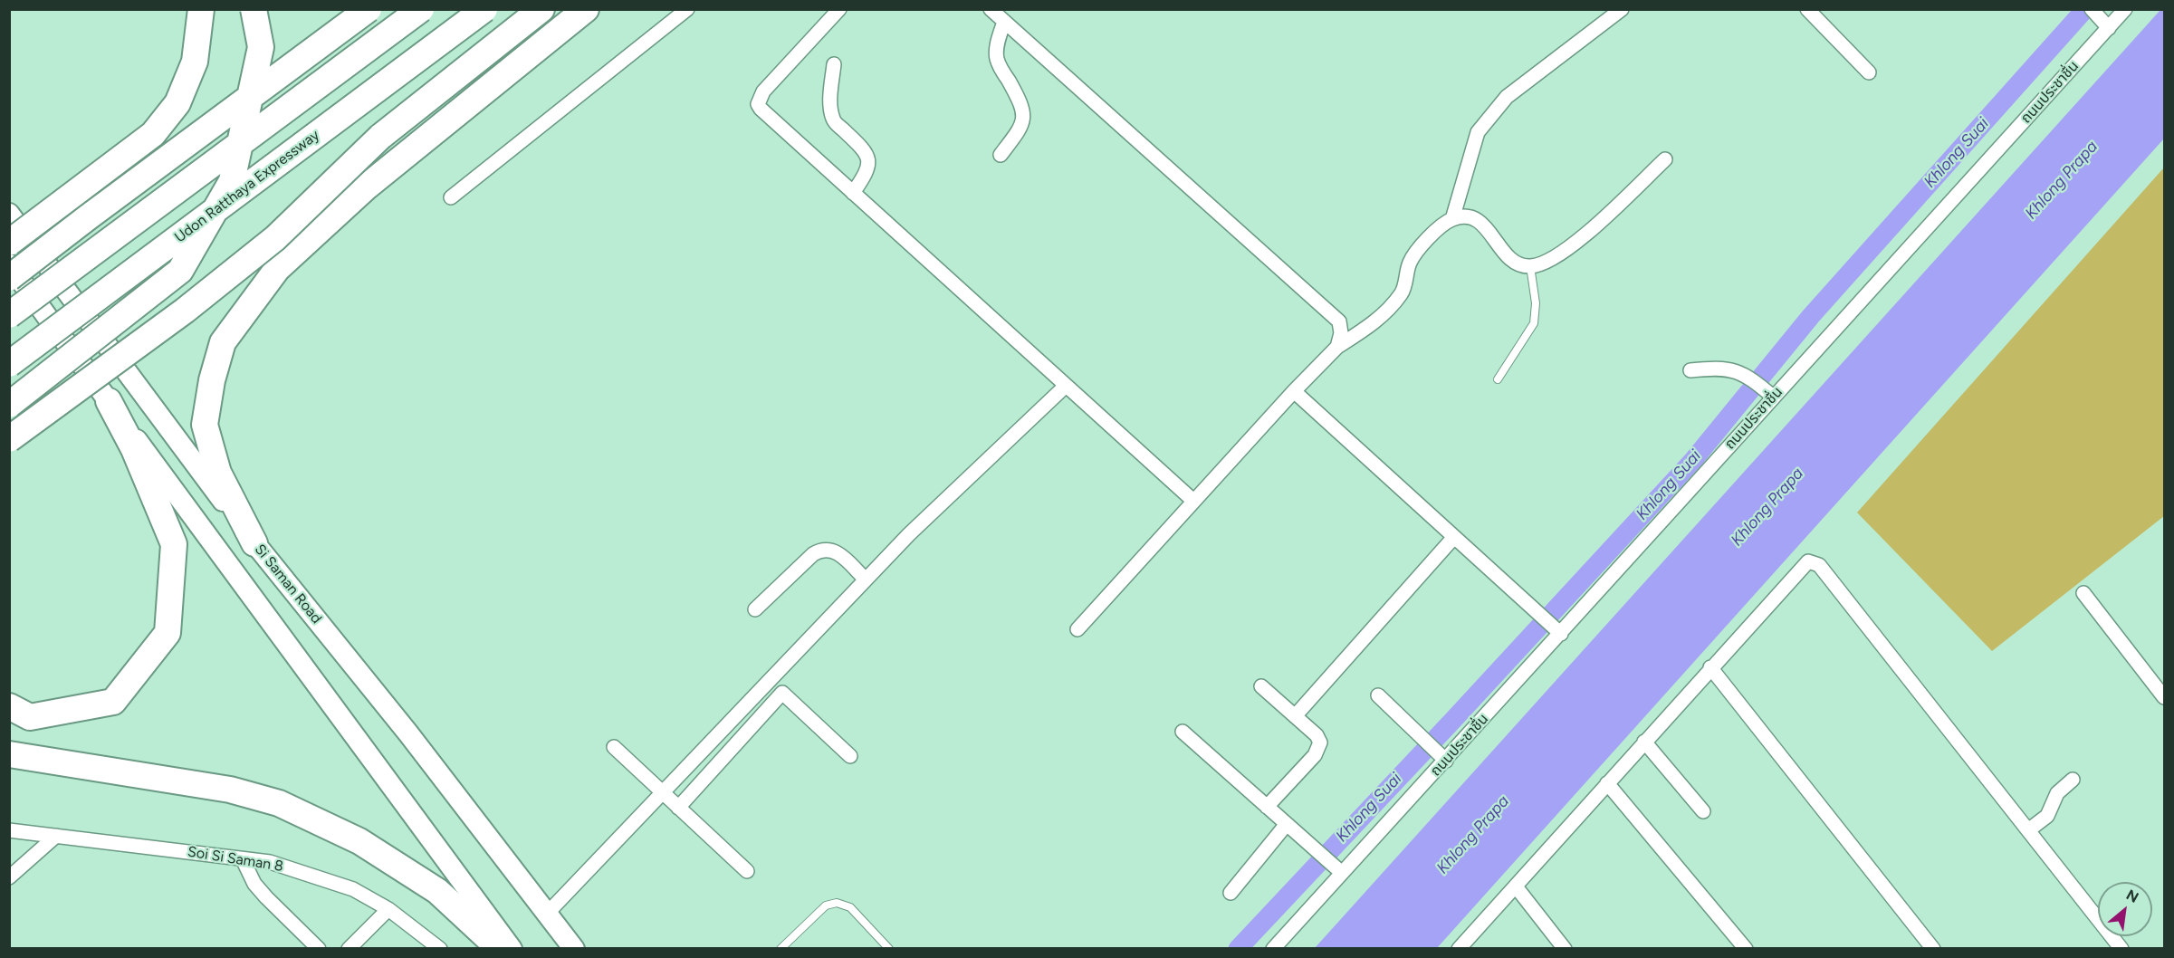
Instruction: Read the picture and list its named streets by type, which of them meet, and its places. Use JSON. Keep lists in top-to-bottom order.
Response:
{
  "streets": {
    "highway": ["Udon Ratthaya Expressway"],
    "main road": ["Si Saman Road"],
    "street": ["ถนนประชาชื่น", "Soi Si Saman 8"]
  },
  "water": ["Khlong Suai", "Khlong Prapa"],
  "north": "top right"
}
